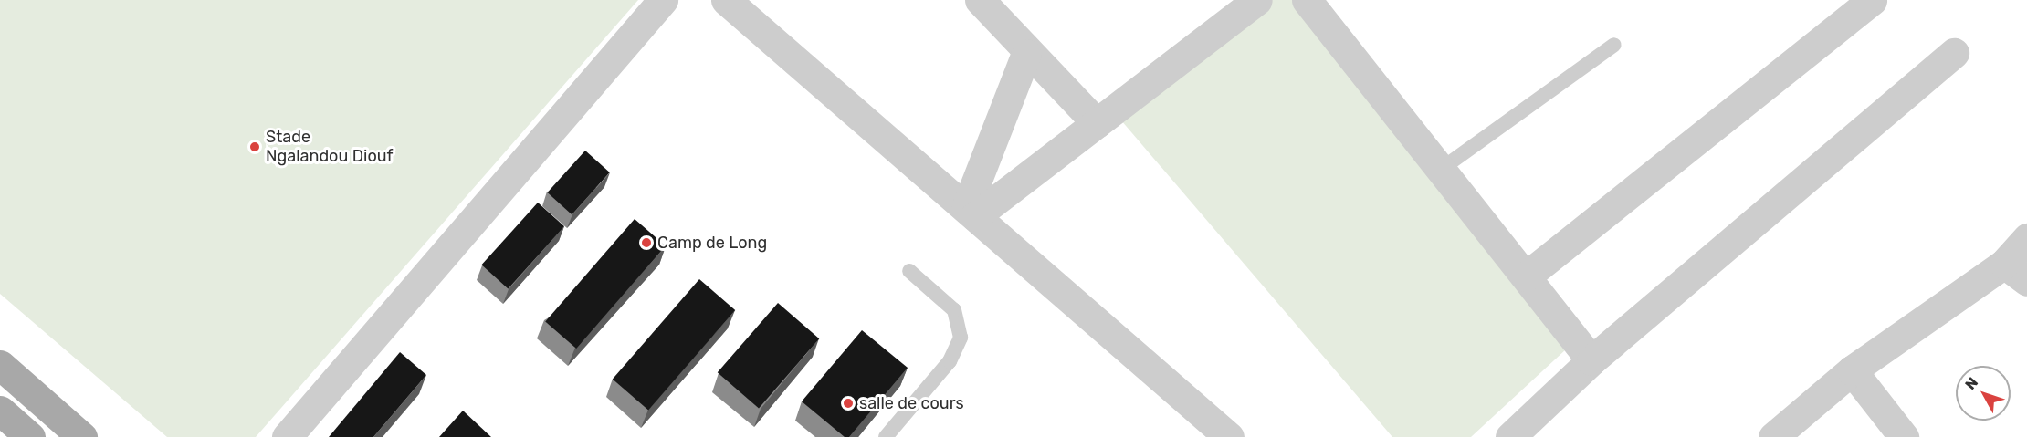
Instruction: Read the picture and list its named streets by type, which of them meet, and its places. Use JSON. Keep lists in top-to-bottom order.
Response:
{
  "places": ["Stade Ngalandou Diouf", "Camp de Long", "salle de cours"],
  "north": "top left"
}
